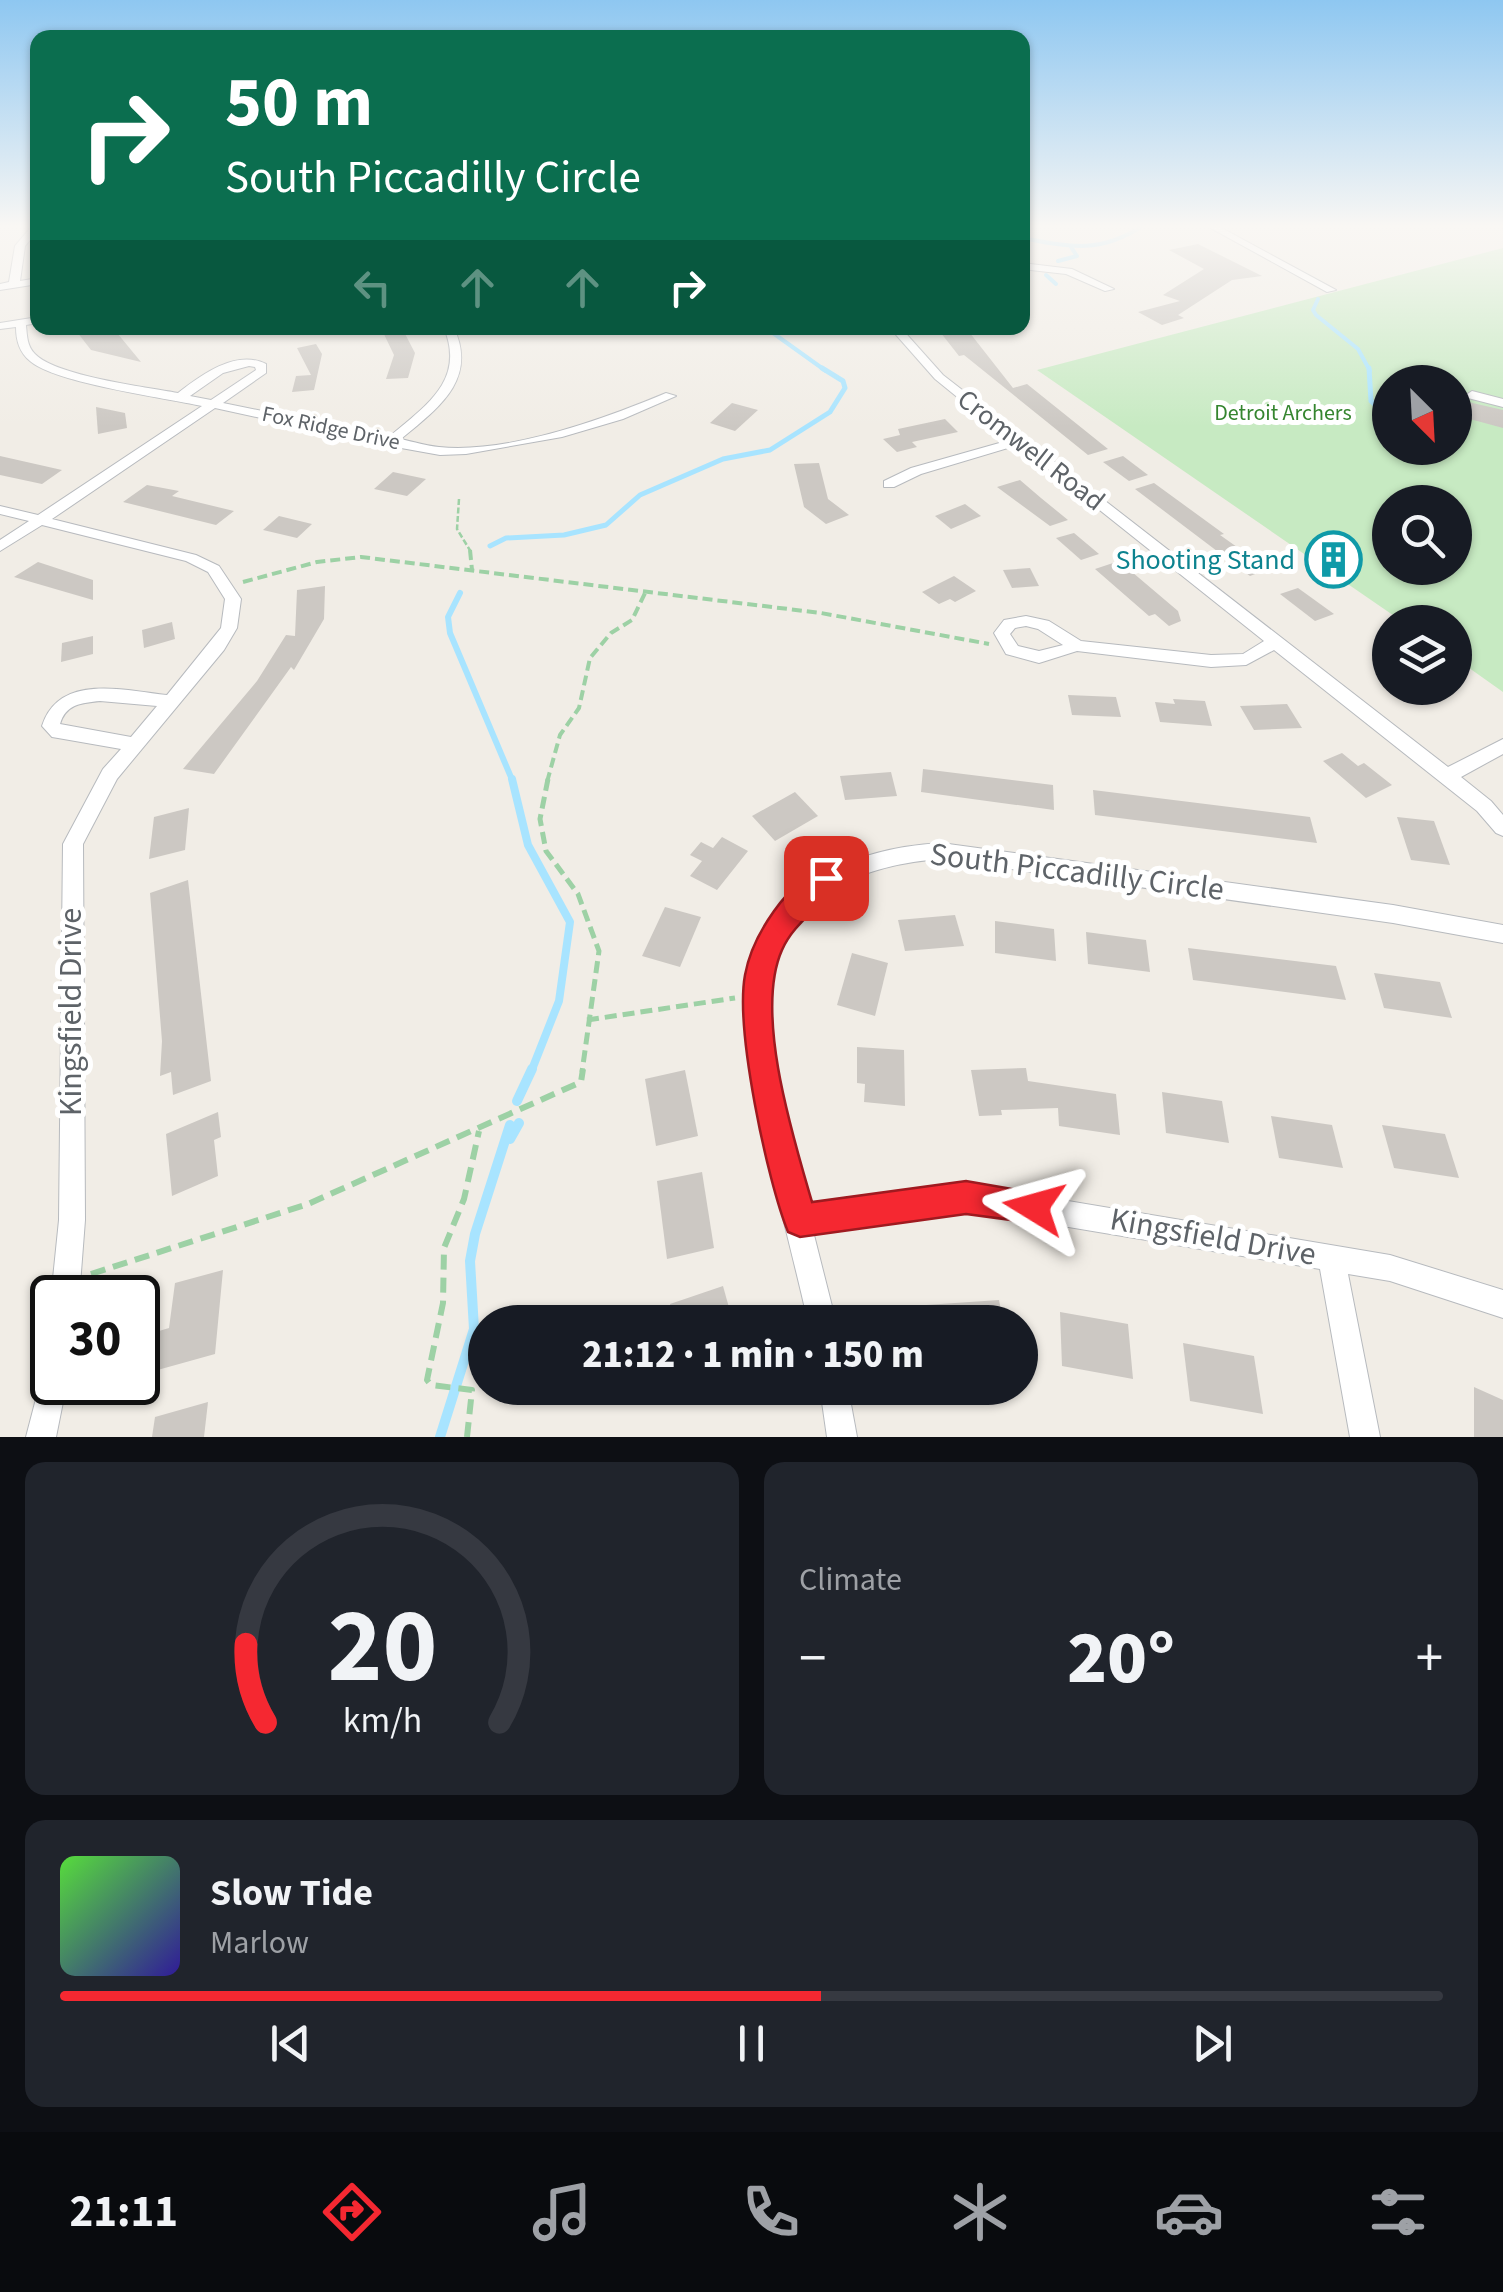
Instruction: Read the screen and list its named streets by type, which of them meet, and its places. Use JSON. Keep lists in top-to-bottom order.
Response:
{
  "streets": {
    "street": [
      "Fox Ridge Drive",
      "Cromwell Road",
      "South Piccadilly Circle",
      "Kingsfield Drive"
    ]
  },
  "crossings": [
    ["South Piccadilly Circle", "Kingsfield Drive"]
  ],
  "parks": ["Detroit Archers"],
  "places": {
    "building": ["Shooting Stand"]
  },
  "north": "bottom right",
  "page": {
    "turn": ["50 m", "South Piccadilly Circle"],
    "limit": "30",
    "trip": "21:12 · 1 min · 150 m",
    "tile": "Climate",
    "heat": ["−", "20°", "+"],
    "song": ["Slow Tide", "Marlow"],
    "tabs": "21:11",
    "gauge": ["20", "km/h"]
  }
}
